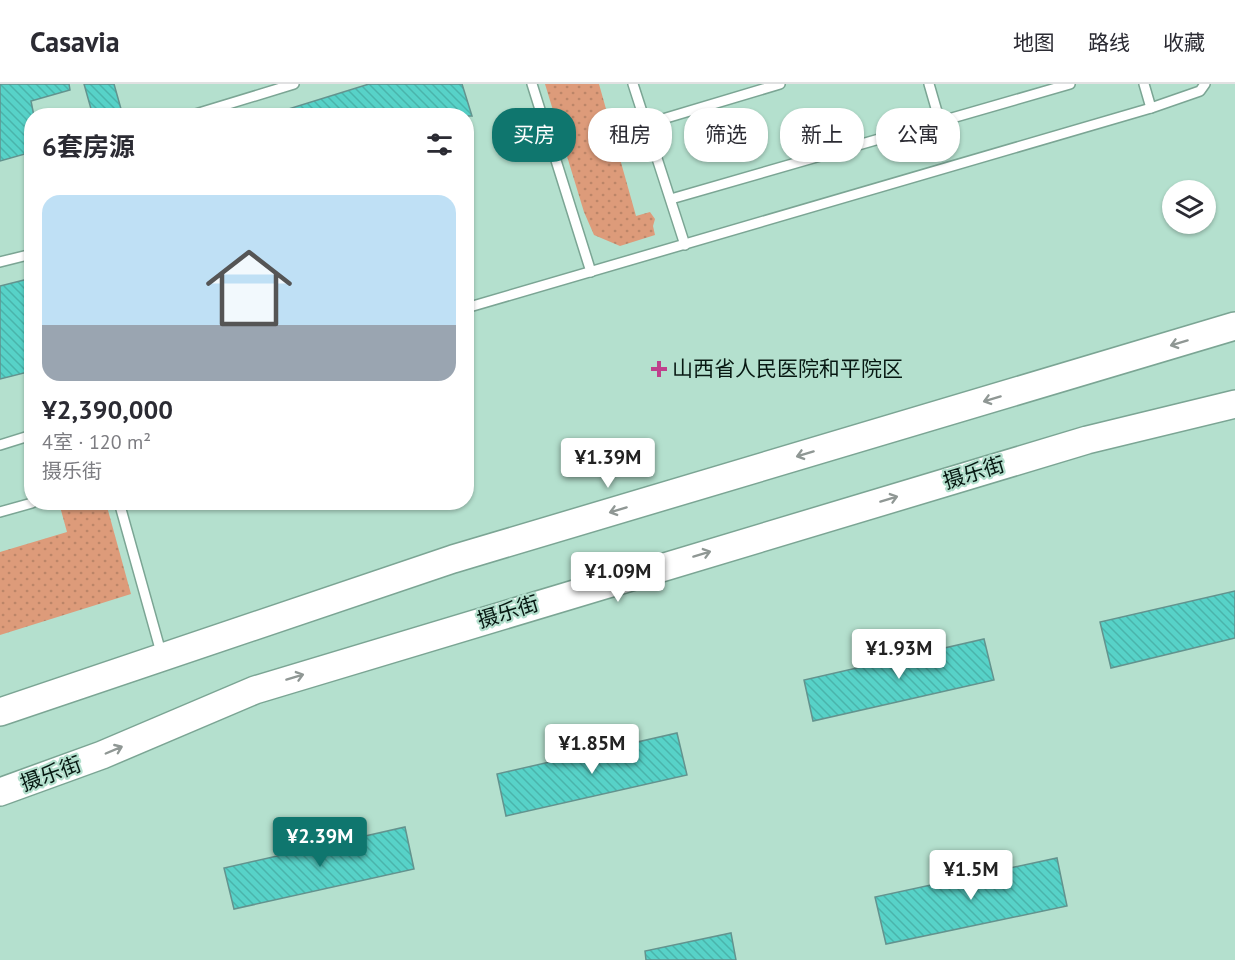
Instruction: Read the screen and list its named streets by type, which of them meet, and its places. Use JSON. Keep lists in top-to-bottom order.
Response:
{
  "streets": {
    "main road": ["摄乐街"]
  },
  "places": {
    "health": ["山西省人民医院和平院区"]
  },
  "page": {
    "header": "Casavia",
    "nav": ["地图", "路线", "收藏"],
    "chip": [
      "买房",
      "租房",
      "筛选",
      "新上",
      "公寓"
    ],
    "heading": "6套房源",
    "list": [
      {
        "name": "¥2,390,000",
        "note": "4室 · 120 m² · 摄乐街"
      }
    ],
    "price": [
      "¥1.39M",
      "¥1.09M",
      "¥1.93M",
      "¥1.85M",
      "¥2.39M",
      "¥1.5M"
    ]
  }
}
